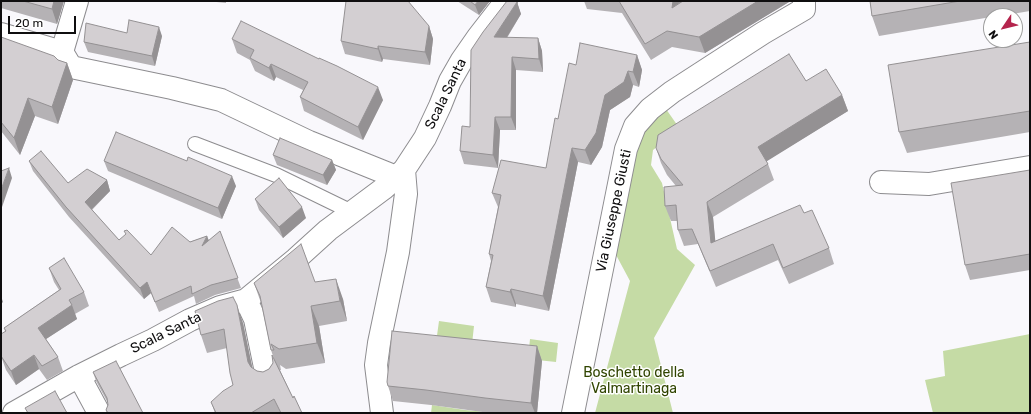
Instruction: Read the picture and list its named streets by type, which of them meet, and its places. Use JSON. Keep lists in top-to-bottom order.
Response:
{
  "streets": {
    "street": ["Scala Santa", "Via Giuseppe Giusti"]
  },
  "parks": ["Boschetto della Valmartinaga"],
  "scale_bar": "20 m",
  "north": "bottom left"
}
